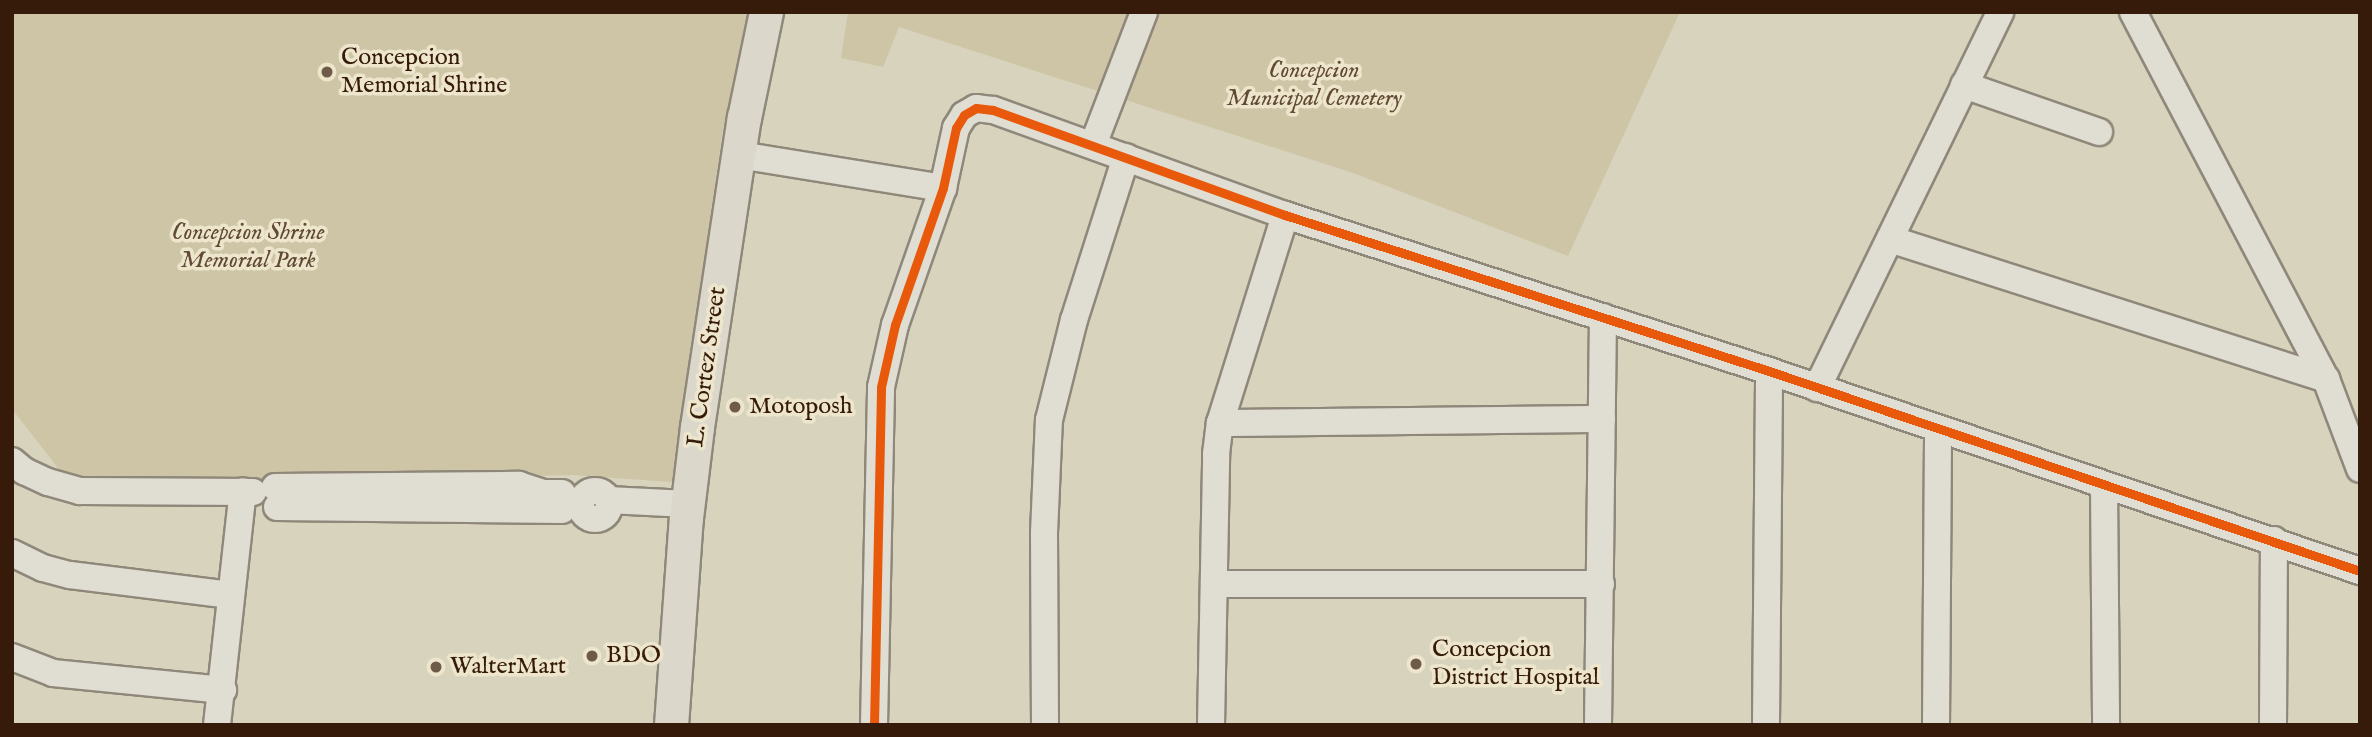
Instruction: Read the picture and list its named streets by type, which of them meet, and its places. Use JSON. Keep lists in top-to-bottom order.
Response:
{
  "streets": {
    "main road": ["L. Cortez Street"]
  },
  "parks": ["Concepcion Municipal Cemetery", "Concepcion Shrine Memorial Park"],
  "places": [
    "Concepcion Memorial Shrine",
    "Motoposh",
    "BDO",
    "Concepcion District Hospital",
    "WalterMart"
  ]
}
